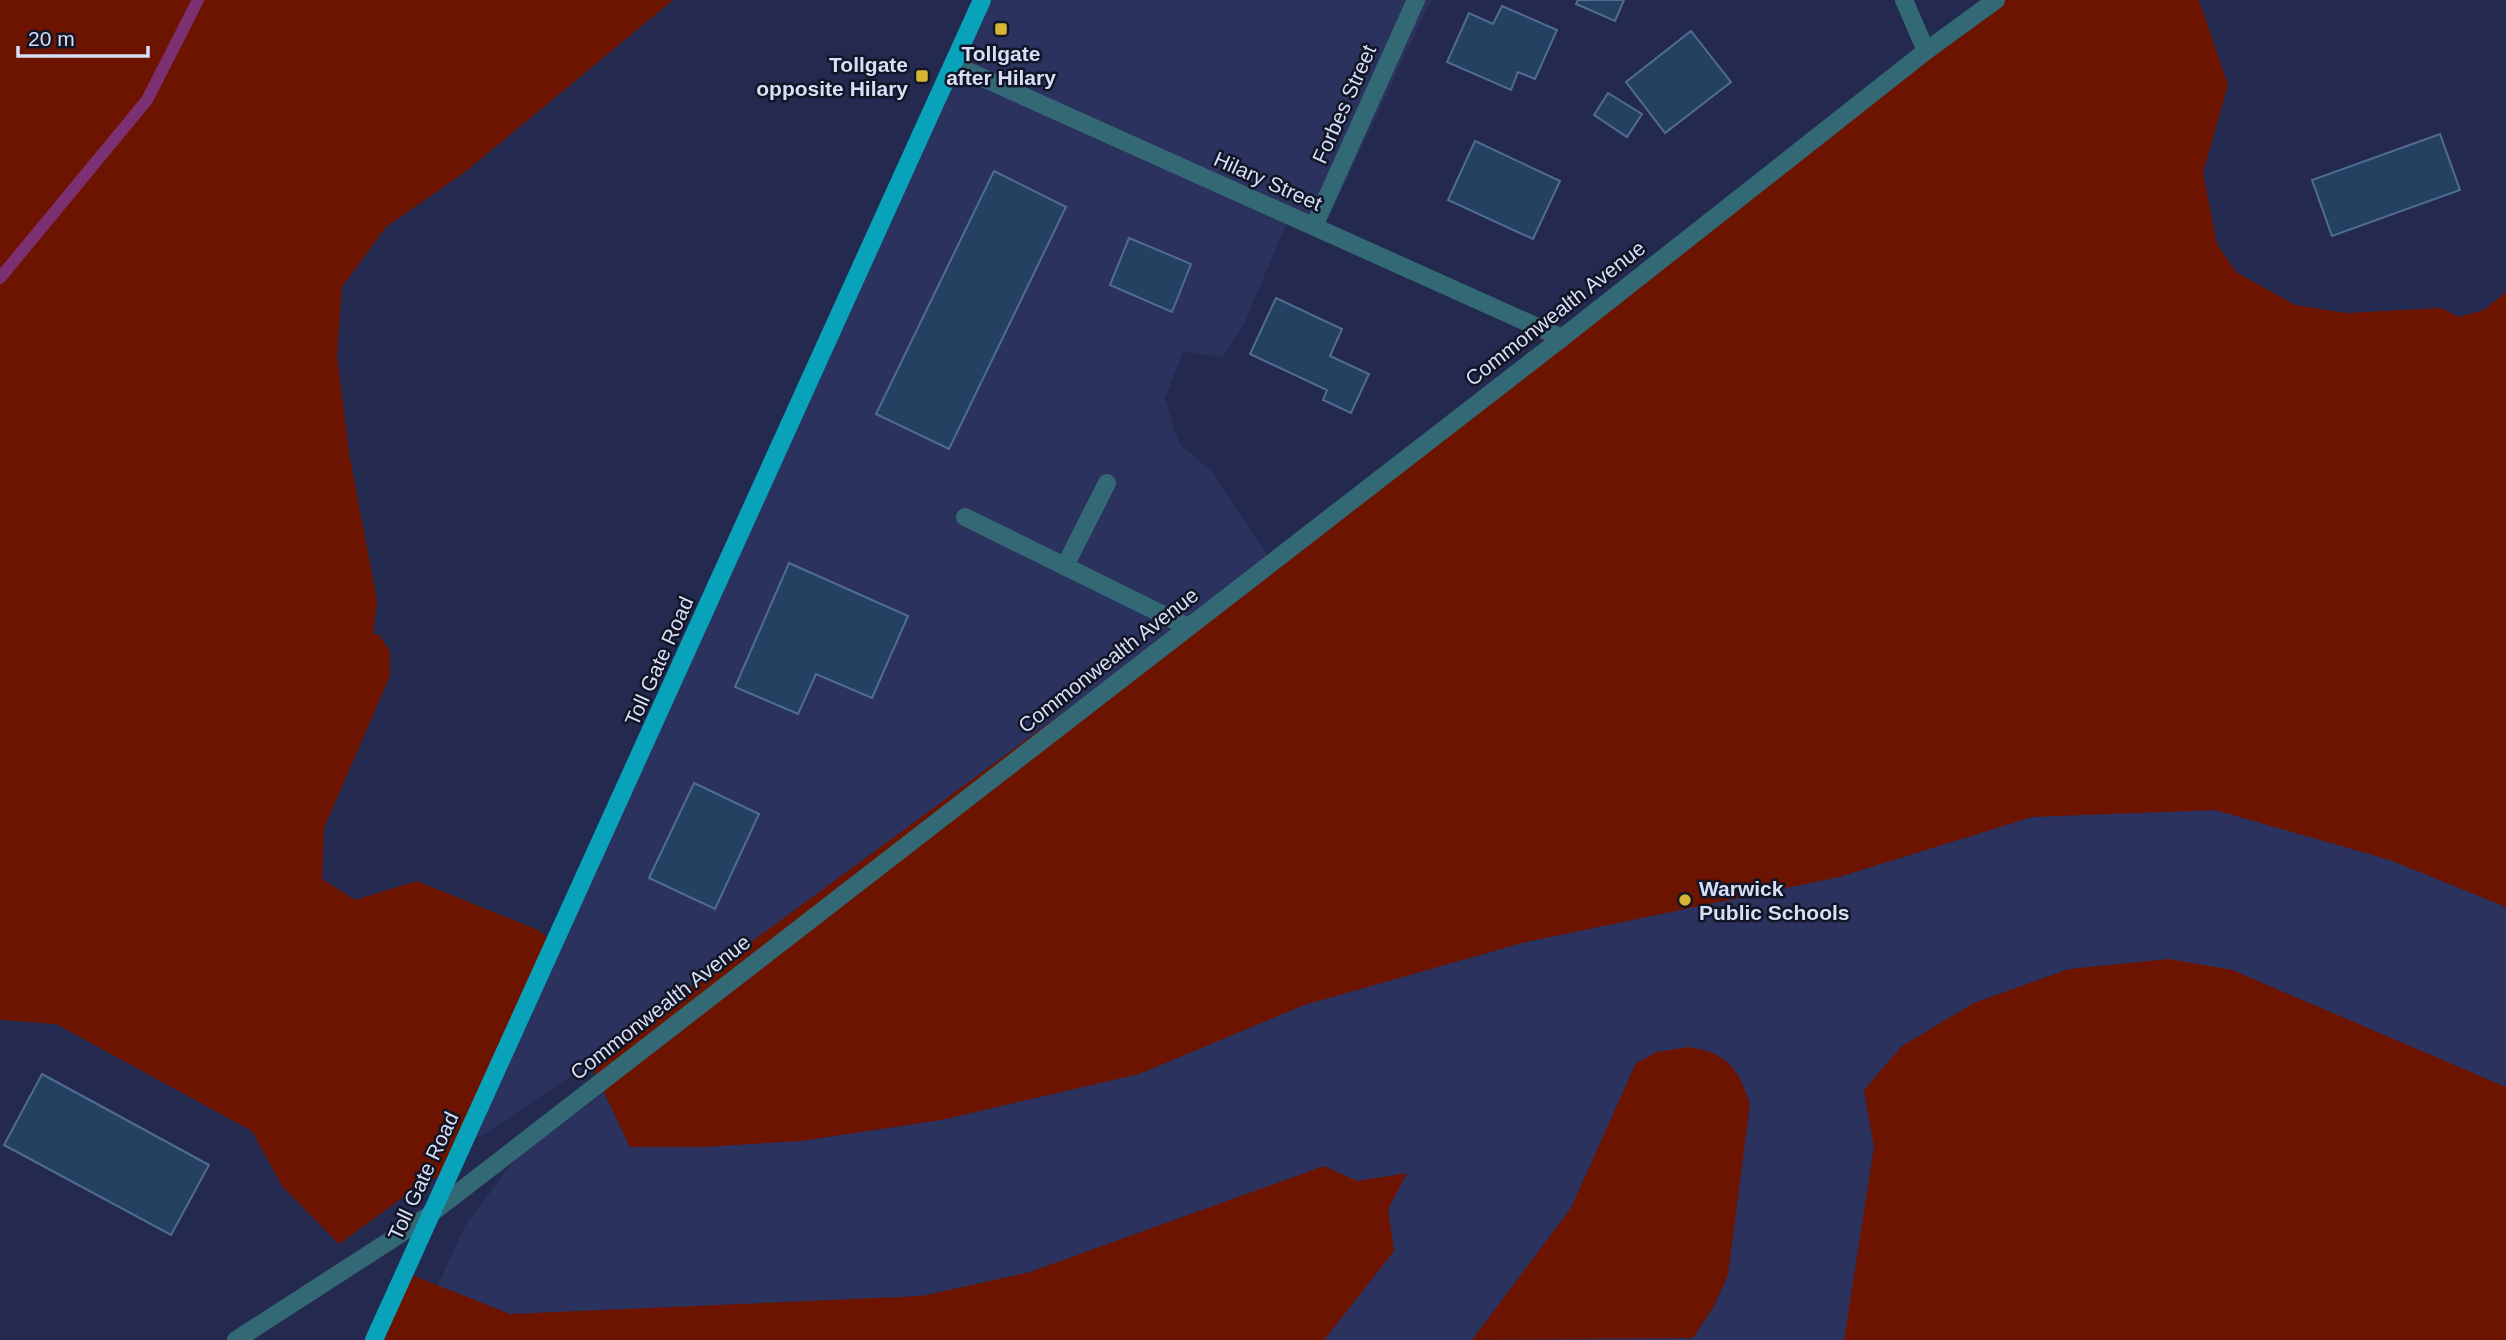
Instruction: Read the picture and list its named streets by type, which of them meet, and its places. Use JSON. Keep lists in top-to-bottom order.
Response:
{
  "streets": {
    "main road": ["Toll Gate Road"],
    "street": ["Forbes Street", "Hilary Street", "Commonwealth Avenue"]
  },
  "crossings": [
    ["Forbes Street", "Hilary Street"],
    ["Hilary Street", "Commonwealth Avenue"],
    ["Hilary Street", "Toll Gate Road"],
    ["Commonwealth Avenue", "Toll Gate Road"]
  ],
  "places": {
    "transit": ["Tollgate after Hilary", "Tollgate opposite Hilary"],
    "other": ["Warwick Public Schools"]
  },
  "scale_bar": "20 m"
}
